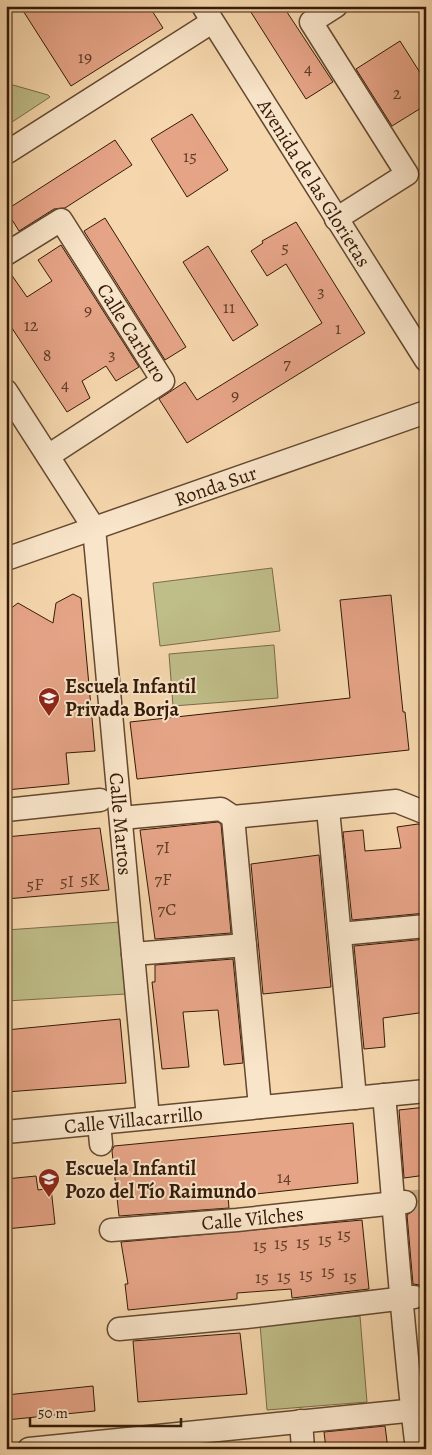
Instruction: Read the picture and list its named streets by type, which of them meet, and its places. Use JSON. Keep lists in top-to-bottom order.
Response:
{
  "streets": {
    "street": [
      "Avenida de las Glorietas",
      "Calle Carburo",
      "Ronda Sur",
      "Calle Martos",
      "Calle Villacarrillo",
      "Calle Vilches"
    ]
  },
  "crossings": [
    ["Ronda Sur", "Calle Martos"],
    ["Calle Martos", "Calle Villacarrillo"]
  ],
  "places": {
    "school or university": ["Escuela Infantil Privada Borja", "Escuela Infantil Pozo del Tío Raimundo"]
  },
  "house_numbers": [
    "19",
    "4",
    "2",
    "15",
    "5",
    "3",
    "11",
    "9",
    "12",
    "1",
    "3",
    "8",
    "7",
    "4",
    "9",
    "7I",
    "5K",
    "7F",
    "5I",
    "5F",
    "7C",
    "14",
    "15",
    "15",
    "15",
    "15",
    "15",
    "15",
    "15",
    "15",
    "15",
    "15"
  ],
  "scale_bar": "50 m"
}
